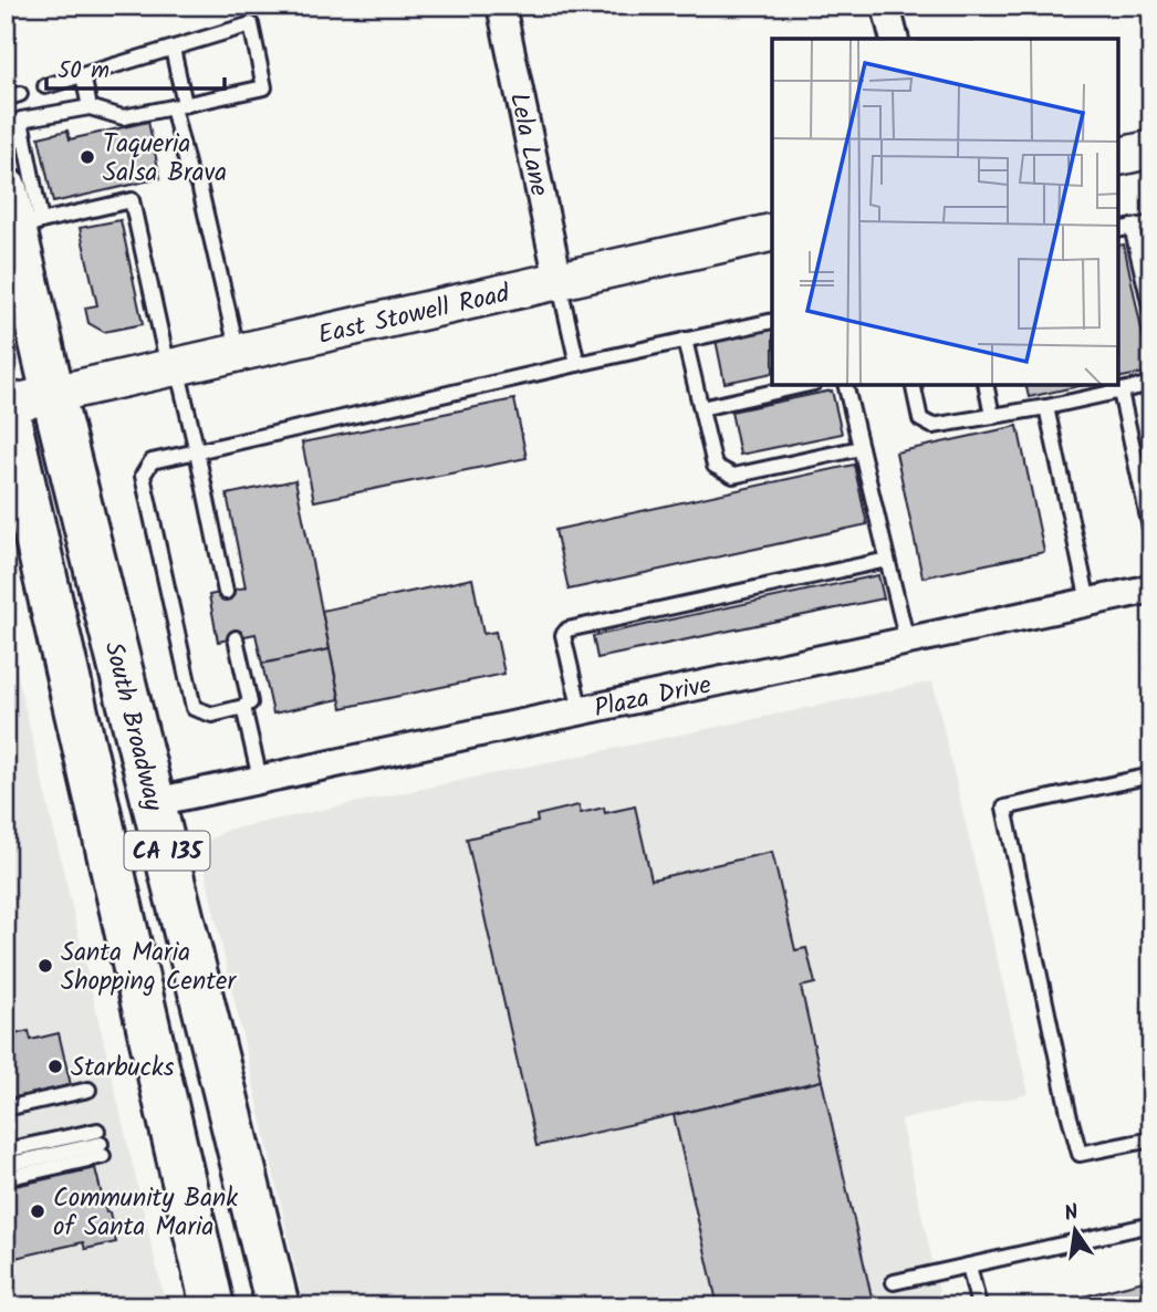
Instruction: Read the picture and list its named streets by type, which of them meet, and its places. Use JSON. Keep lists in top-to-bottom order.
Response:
{
  "streets": {
    "main road": ["East Stowell Road", "South Broadway", "CA 135"],
    "street": ["Lela Lane", "Plaza Drive"]
  },
  "crossings": [
    ["Lela Lane", "East Stowell Road"],
    ["East Stowell Road", "South Broadway"],
    ["Plaza Drive", "South Broadway"]
  ],
  "places": [
    "Taqueria Salsa Brava",
    "Santa Maria Shopping Center",
    "Starbucks",
    "Community Bank of Santa Maria"
  ],
  "scale_bar": "50 m",
  "north": "top"
}
